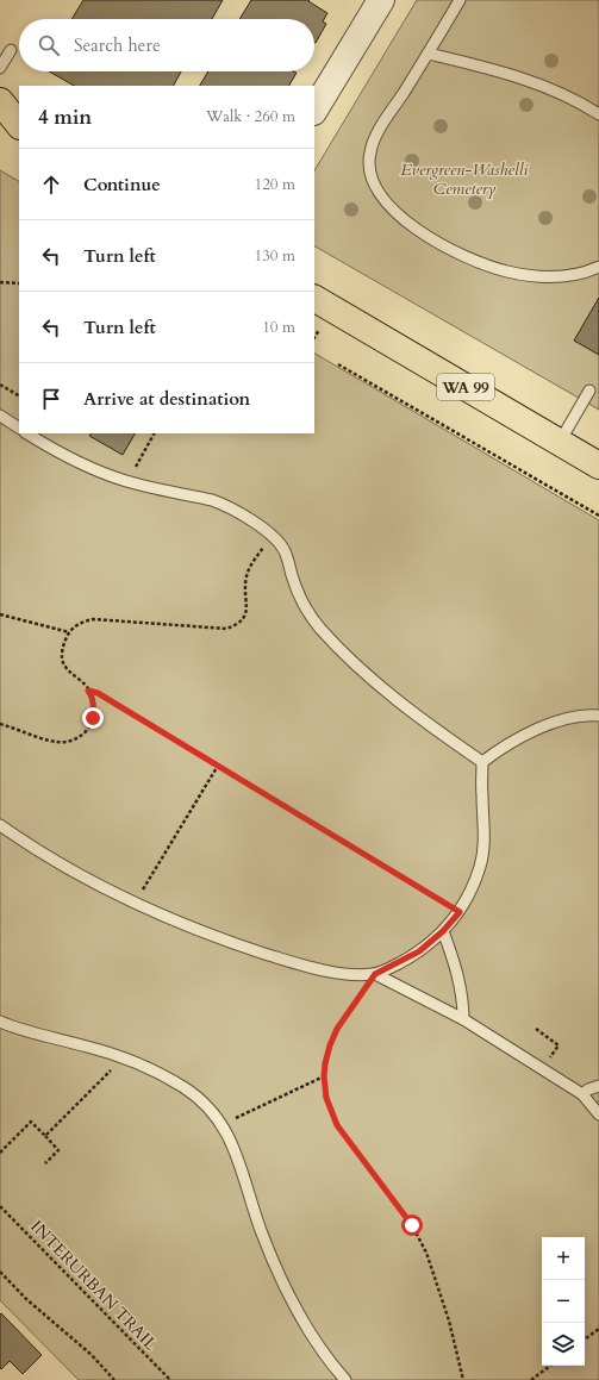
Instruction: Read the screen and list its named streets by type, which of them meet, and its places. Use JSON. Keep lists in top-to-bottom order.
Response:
{
  "streets": {
    "highway": ["WA 99"],
    "path": ["INTERURBAN TRAIL"]
  },
  "parks": ["Evergreen-Washelli Cemetery"],
  "page": {
    "search": "Search here",
    "heading": ["4 min", "Walk · 260 m"],
    "list": [
      ["Continue", "120 m"],
      ["Turn left", "130 m"],
      ["Turn left", "10 m"],
      "Arrive at destination"
    ],
    "map_buttons": ["+", "−"]
  }
}
